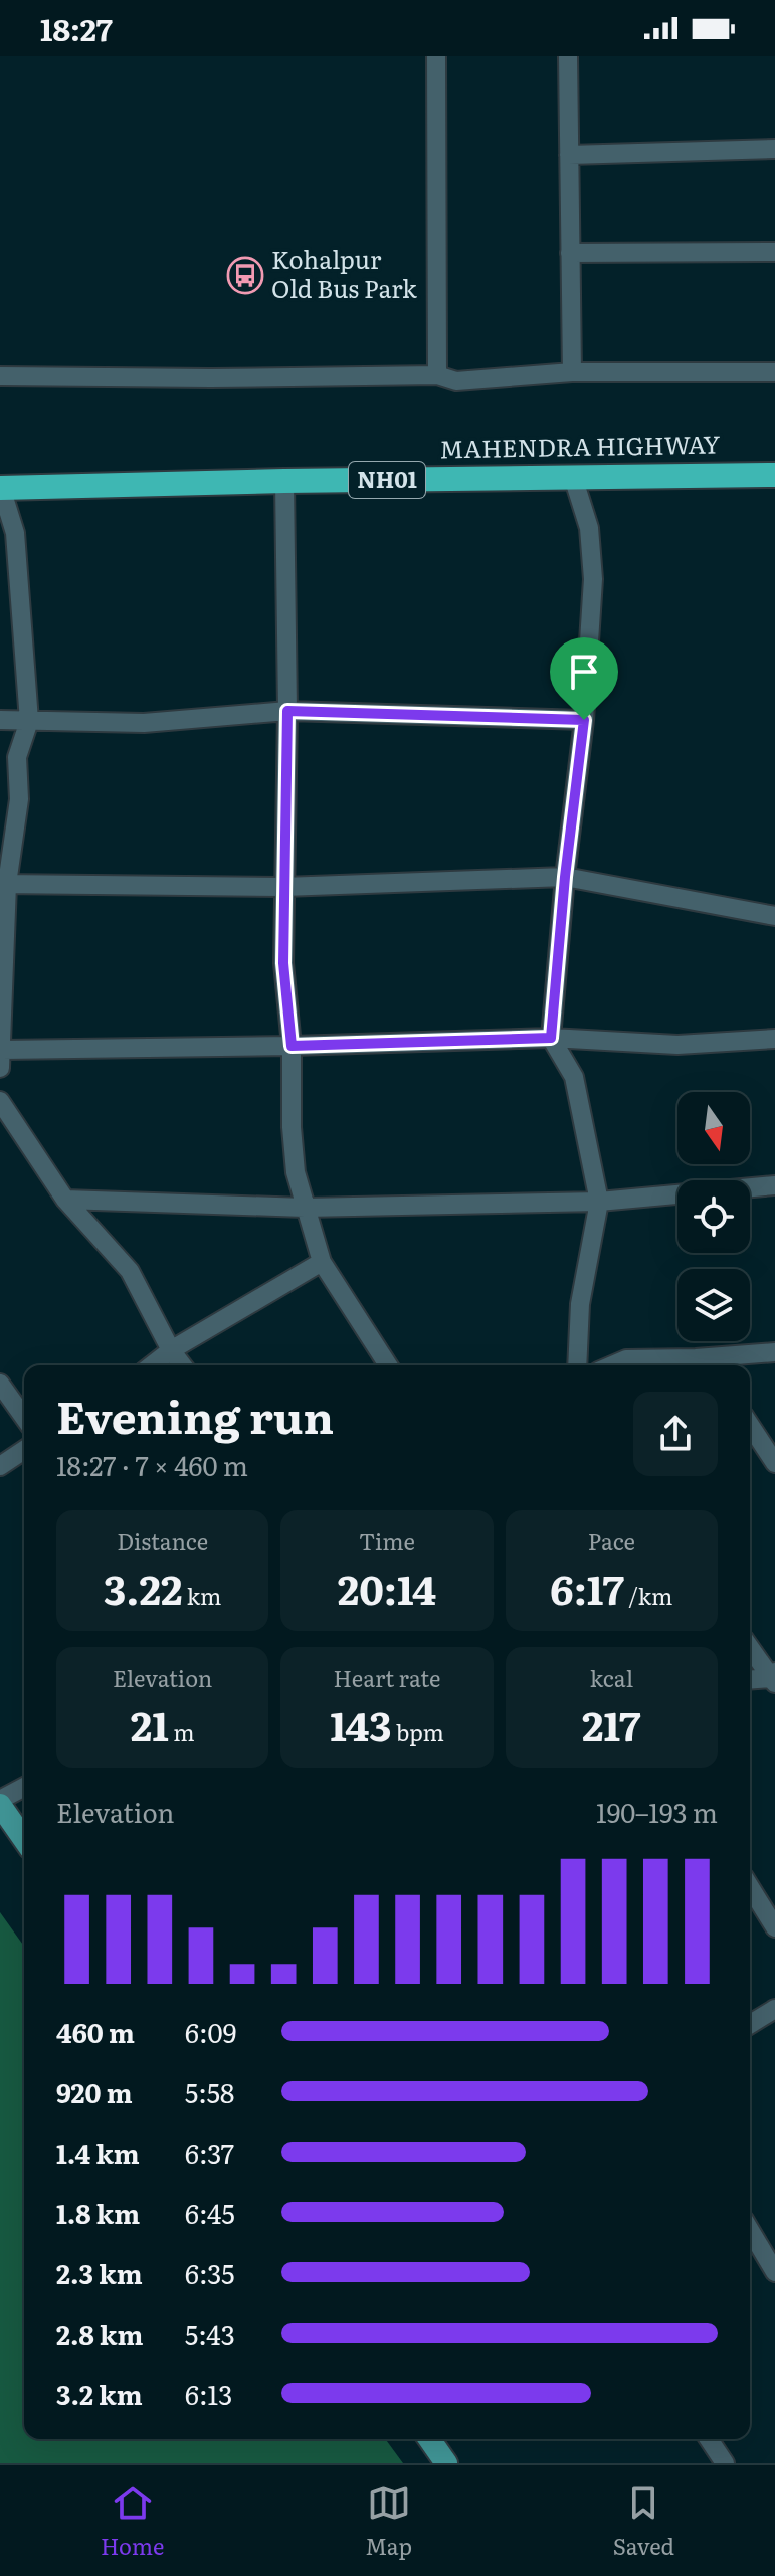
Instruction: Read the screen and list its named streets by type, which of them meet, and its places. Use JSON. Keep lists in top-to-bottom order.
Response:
{
  "streets": {
    "highway": ["MAHENDRA HIGHWAY", "NH01"]
  },
  "places": {
    "bus stop": ["Kohalpur Old Bus Park"]
  },
  "north": "bottom",
  "page": {
    "status": "18:27",
    "heading": ["Evening run", "18:27 · 7 × 460 m"],
    "stats": [
      ["Distance", "3.22 km"],
      ["Time", "20:14"],
      ["Pace", "6:17 /km"],
      ["Elevation", "21 m"],
      ["Heart rate", "143 bpm"],
      ["kcal", "217"]
    ],
    "chart": ["Elevation", "190–193 m"],
    "list": [
      {
        "name": "460 m",
        "note": "6:09"
      },
      {
        "name": "920 m",
        "note": "5:58"
      },
      {
        "name": "1.4 km",
        "note": "6:37"
      },
      {
        "name": "1.8 km",
        "note": "6:45"
      },
      {
        "name": "2.3 km",
        "note": "6:35"
      },
      {
        "name": "2.8 km",
        "note": "5:43"
      },
      {
        "name": "3.2 km",
        "note": "6:13"
      }
    ],
    "tabs": ["Home", "Map", "Saved"]
  }
}
